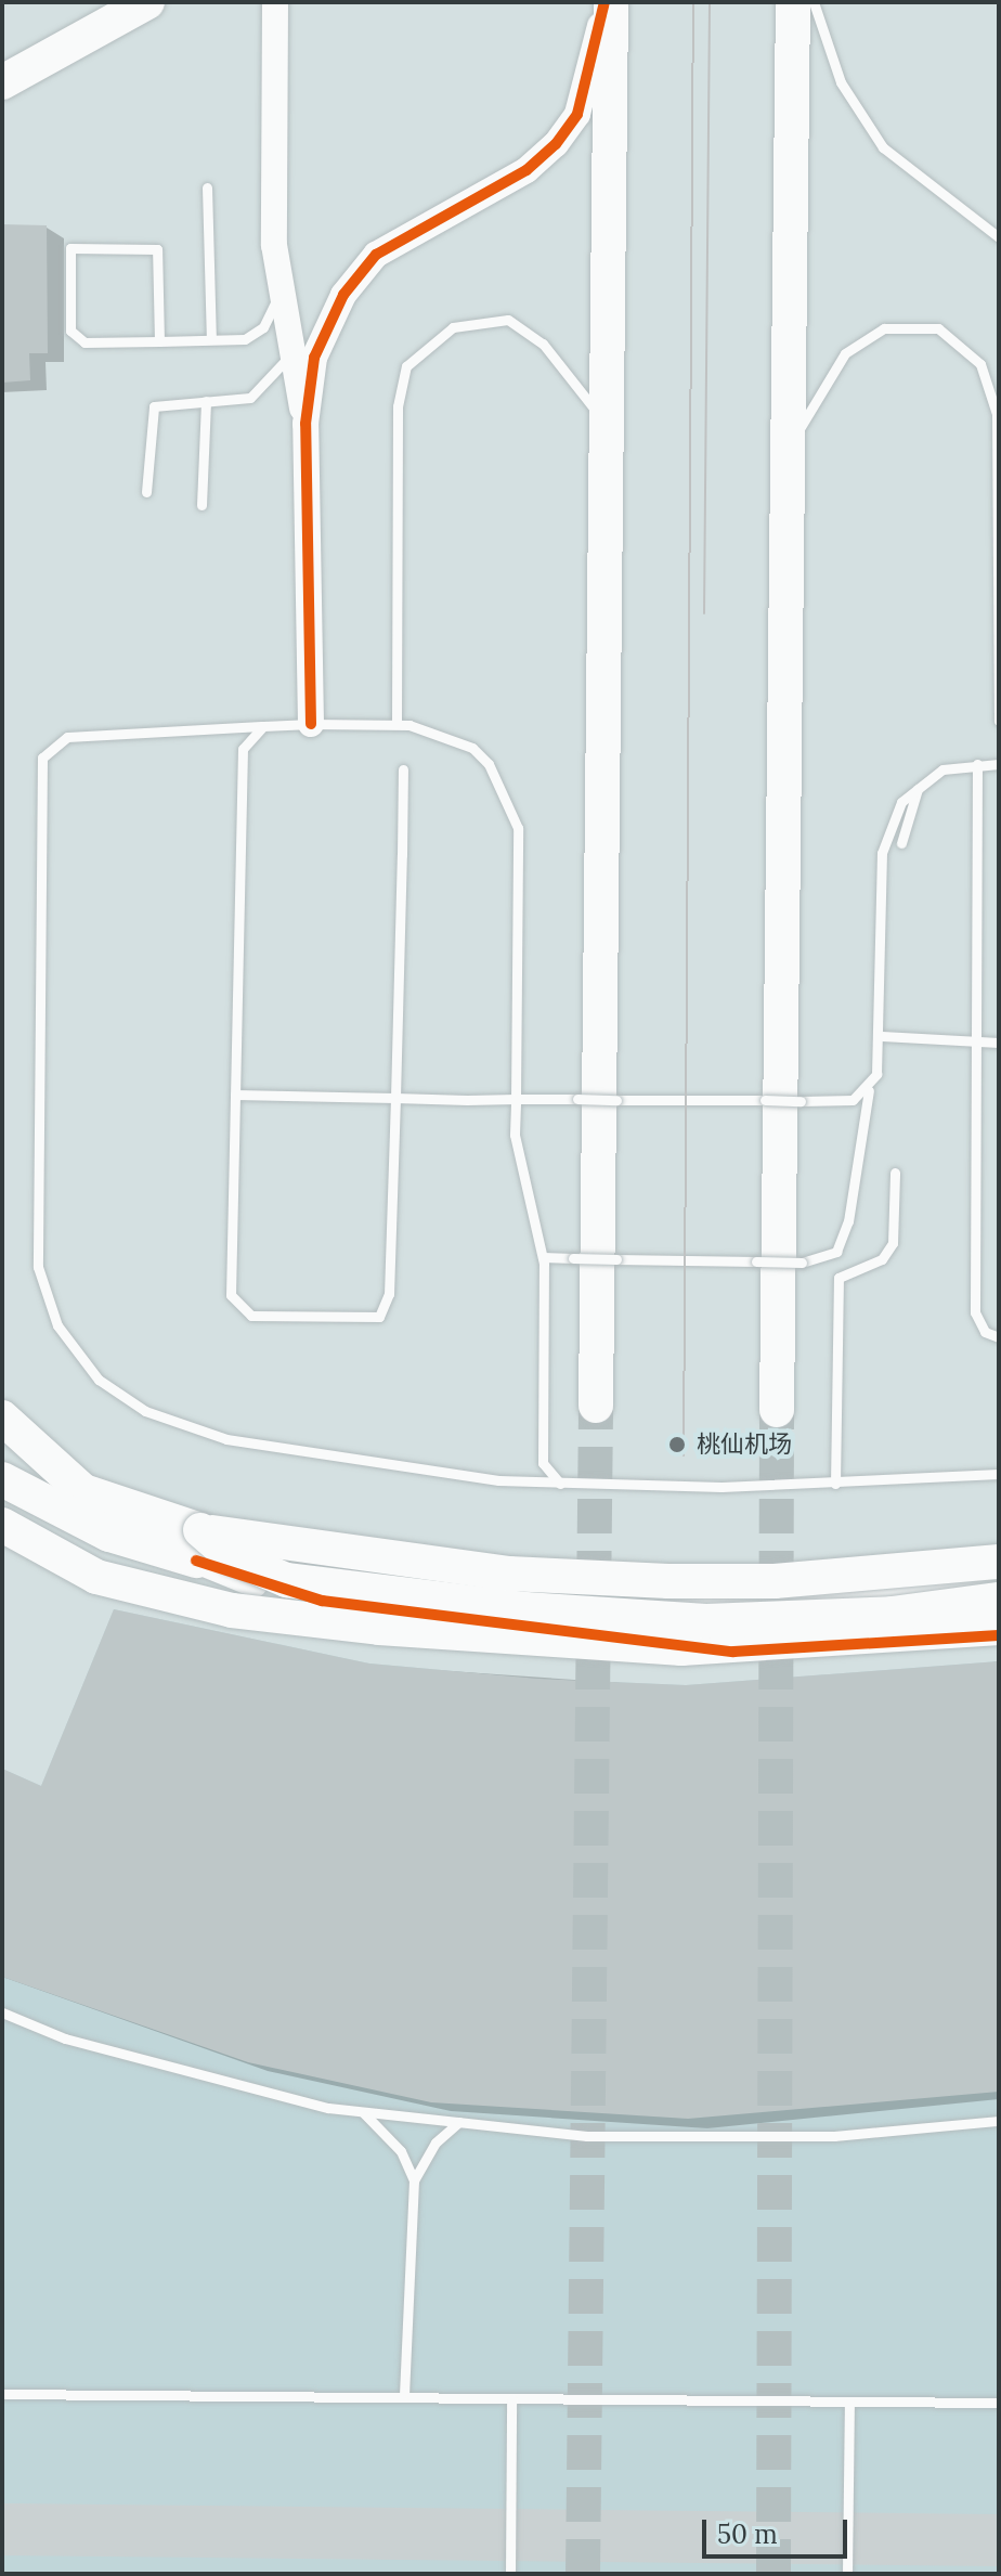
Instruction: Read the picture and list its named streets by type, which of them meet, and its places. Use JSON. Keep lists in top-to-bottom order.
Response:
{
  "places": ["桃仙机场"],
  "scale_bar": "50 m"
}
